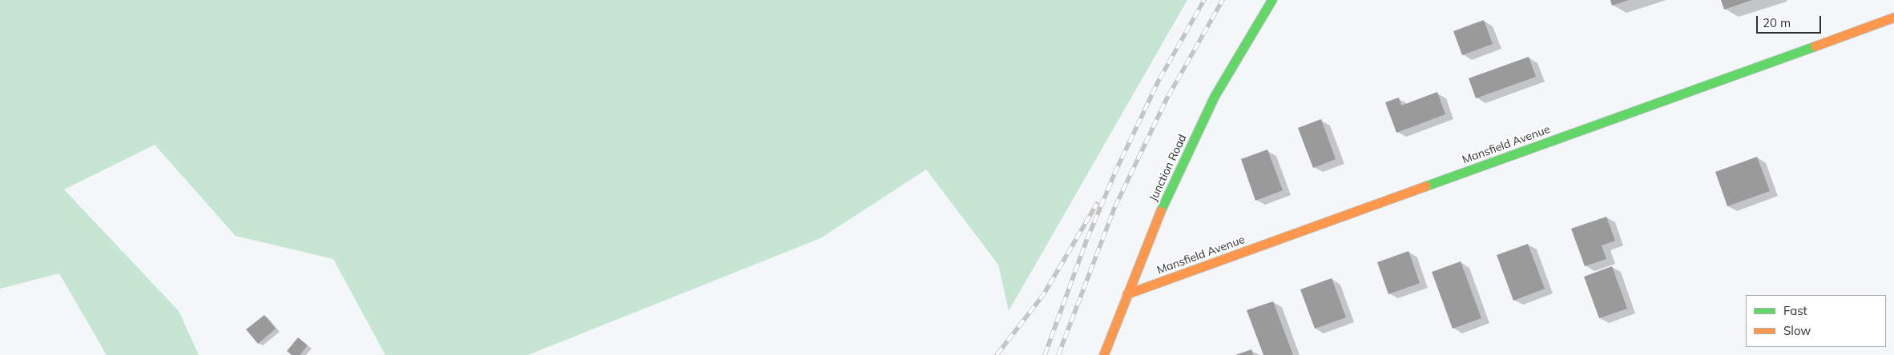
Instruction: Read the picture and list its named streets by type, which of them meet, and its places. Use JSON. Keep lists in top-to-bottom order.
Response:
{
  "streets": {
    "street": ["Mansfield Avenue", "Junction Road"]
  },
  "crossings": [
    ["Mansfield Avenue", "Junction Road"]
  ],
  "legend": ["Fast", "Slow"],
  "scale_bar": "20 m"
}
